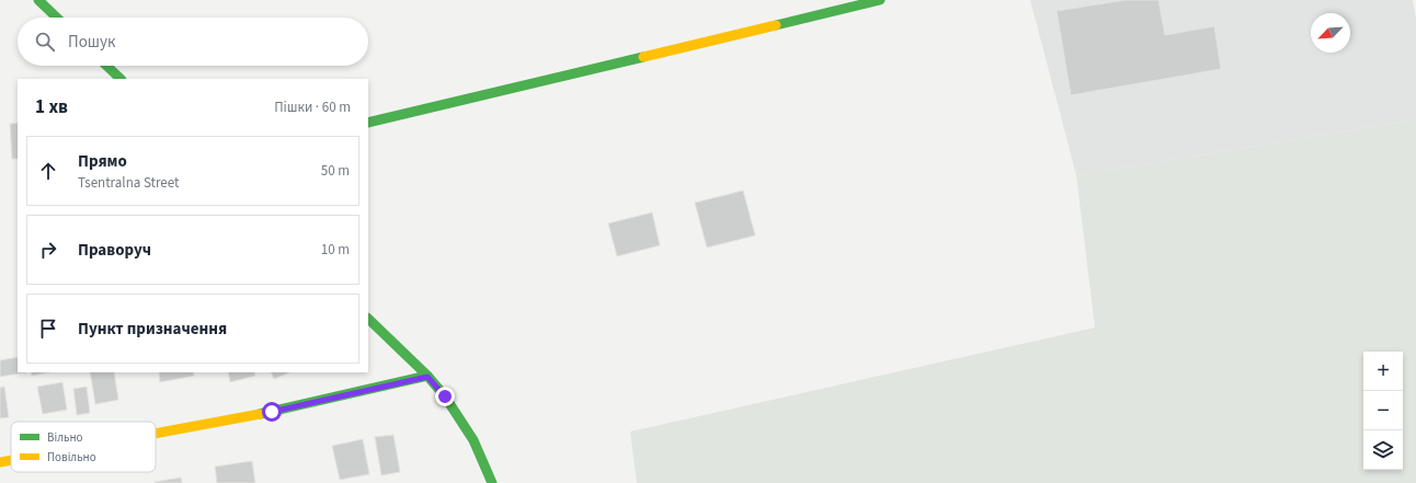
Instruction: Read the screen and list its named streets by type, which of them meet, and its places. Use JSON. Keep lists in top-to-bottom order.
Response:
{
  "legend": ["Вільно", "Повільно"],
  "north": "bottom left",
  "page": {
    "search": "Пошук",
    "heading": ["1 хв", "Пішки · 60 m"],
    "list": [
      ["Прямо", "Tsentralna Street", "50 m"],
      ["Праворуч", "10 m"],
      "Пункт призначення"
    ],
    "map_buttons": ["+", "−"]
  }
}
